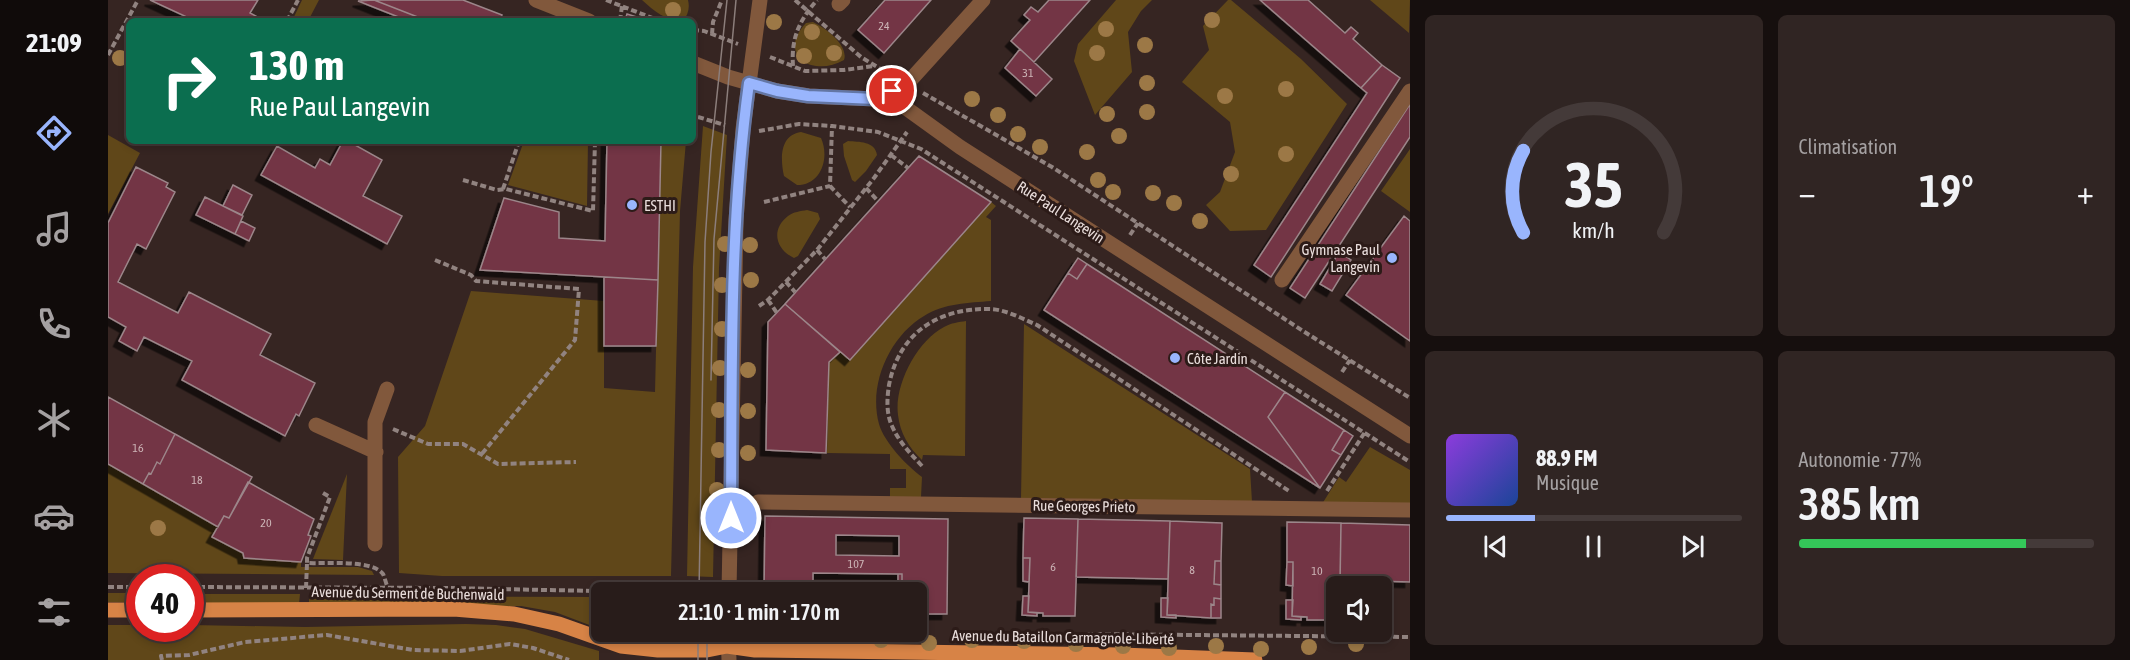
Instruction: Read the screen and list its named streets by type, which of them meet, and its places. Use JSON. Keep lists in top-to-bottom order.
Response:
{
  "streets": {
    "main road": ["Avenue du Serment de Buchenwald", "Avenue du Bataillon Carmagnole-Liberté"],
    "street": ["Rue Paul Langevin", "Rue Georges Prieto"]
  },
  "crossings": [
    ["Avenue du Serment de Buchenwald", "Avenue du Bataillon Carmagnole-Liberté"]
  ],
  "places": ["ESTHI", "Gymnase Paul Langevin", "Côte Jardin"],
  "house_numbers": [
    "24",
    "31",
    "16",
    "18",
    "20",
    "107",
    "6",
    "8",
    "10"
  ],
  "page": {
    "tabs": "21:09",
    "tile": [
      "Climatisation",
      ["Autonomie · 77%", "385 km"]
    ],
    "turn": ["130 m", "Rue Paul Langevin"],
    "heat": ["−", "19°", "+"],
    "song": ["88.9 FM", "Musique"],
    "limit": "40",
    "trip": "21:10 · 1 min · 170 m",
    "gauge": ["35", "km/h"]
  }
}
